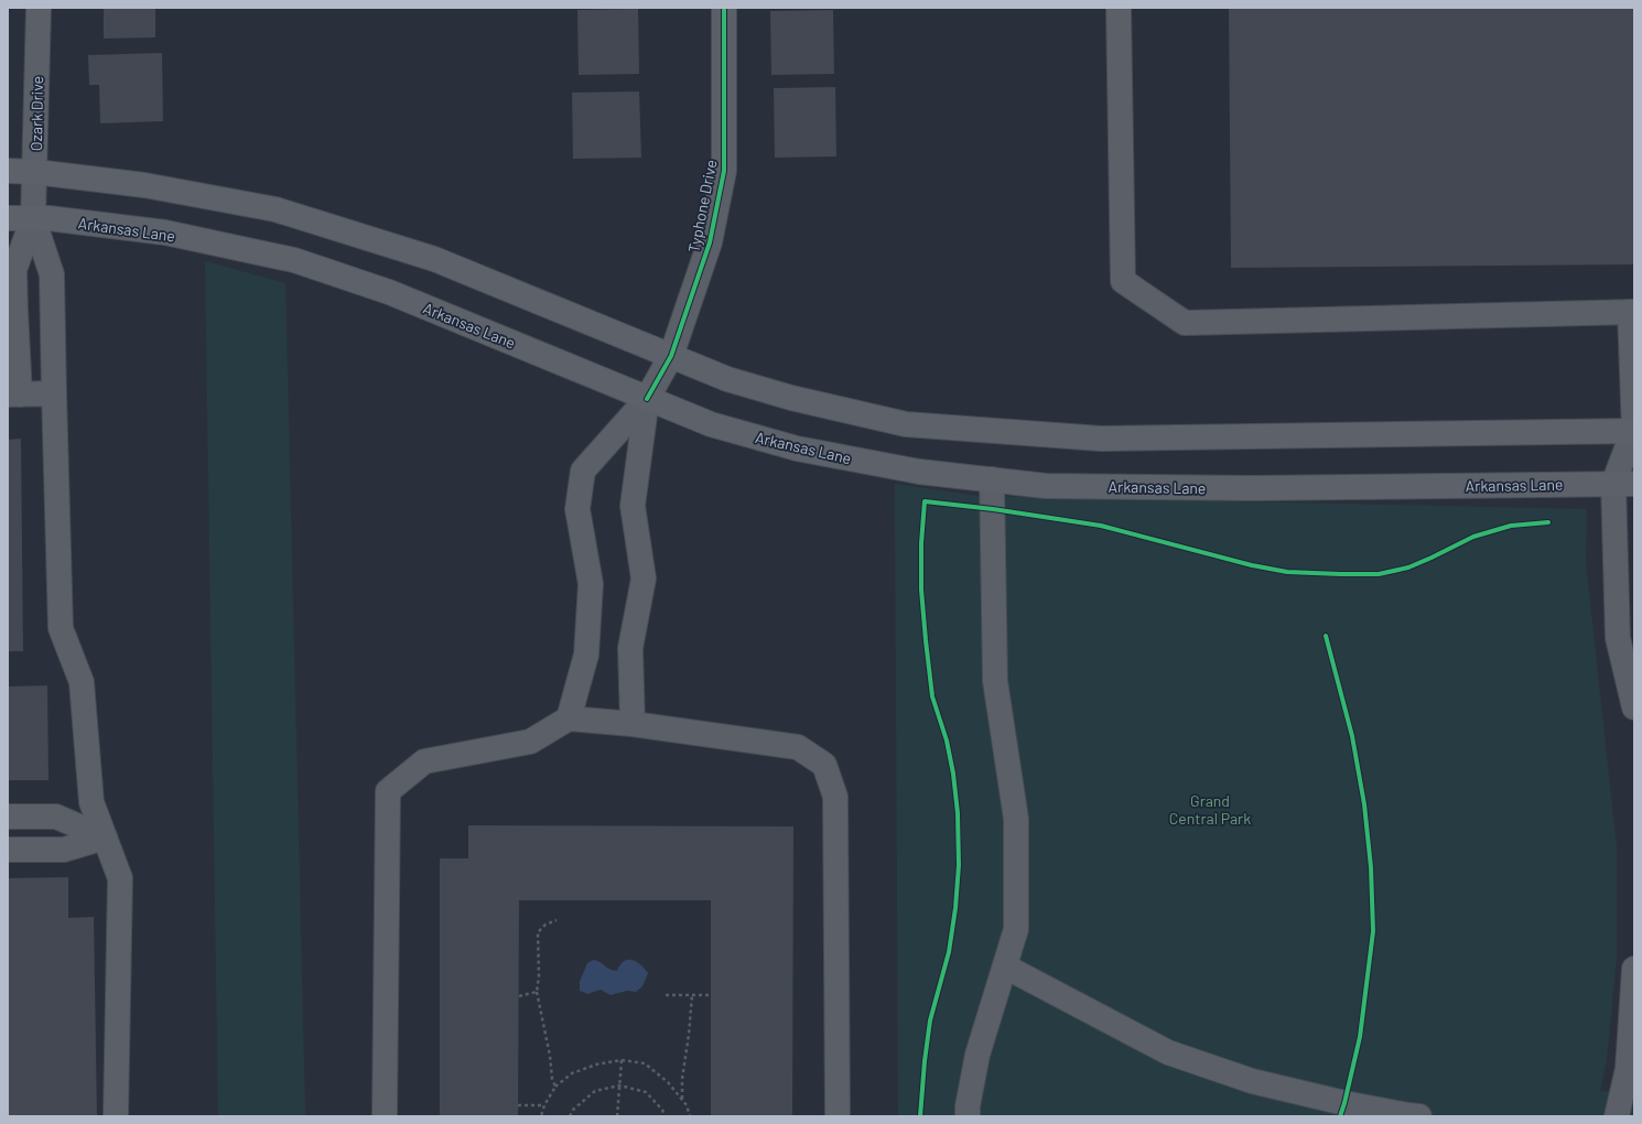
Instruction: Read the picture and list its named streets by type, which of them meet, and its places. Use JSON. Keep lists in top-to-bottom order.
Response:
{
  "streets": {
    "main road": ["Arkansas Lane"],
    "street": ["Ozark Drive", "Typhone Drive"]
  },
  "crossings": [
    ["Ozark Drive", "Arkansas Lane"],
    ["Typhone Drive", "Arkansas Lane"]
  ],
  "parks": ["Grand Central Park"]
}
